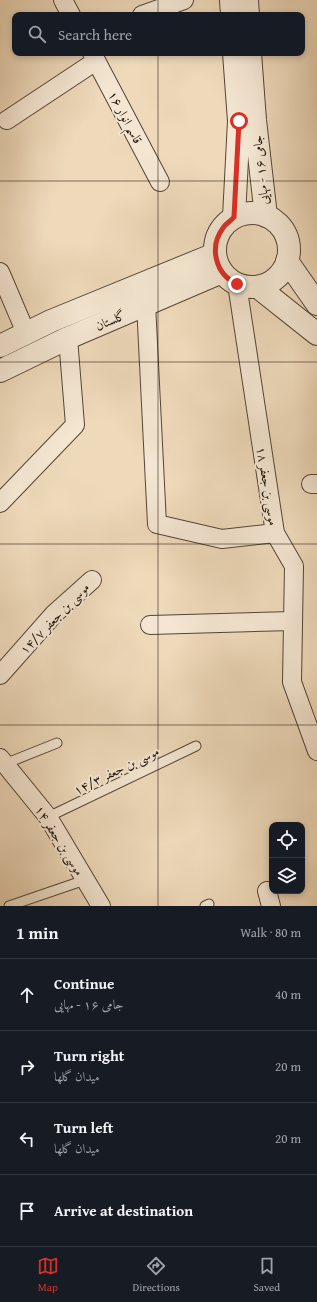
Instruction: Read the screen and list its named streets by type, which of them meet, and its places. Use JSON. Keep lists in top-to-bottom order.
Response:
{
  "streets": {
    "street": [
      "قاسم انوار ۱۶",
      "جامی ۱۶ - مهایی",
      "گلستان",
      "موسی بن جعفر ۱۸",
      "موسی بن جعفر ۱۴/۷",
      "موسی بن جعفر ۱۴"
    ],
    "lane": ["موسی بن جعفر ۱۴/۳"]
  },
  "crossings": [
    ["جامی ۱۶ - مهایی", "گلستان"],
    ["جامی ۱۶ - مهایی", "موسی بن جعفر ۱۸"],
    ["گلستان", "موسی بن جعفر ۱۸"],
    ["موسی بن جعفر ۱۴/۳", "موسی بن جعفر ۱۴"]
  ],
  "page": {
    "search": "Search here",
    "heading": ["1 min", "Walk · 80 m"],
    "list": [
      ["Continue", "جامی ۱۶ - مهایی", "40 m"],
      ["Turn right", "میدان گلها", "20 m"],
      ["Turn left", "میدان گلها", "20 m"],
      "Arrive at destination"
    ],
    "nav": ["Map", "Directions", "Saved"]
  }
}
